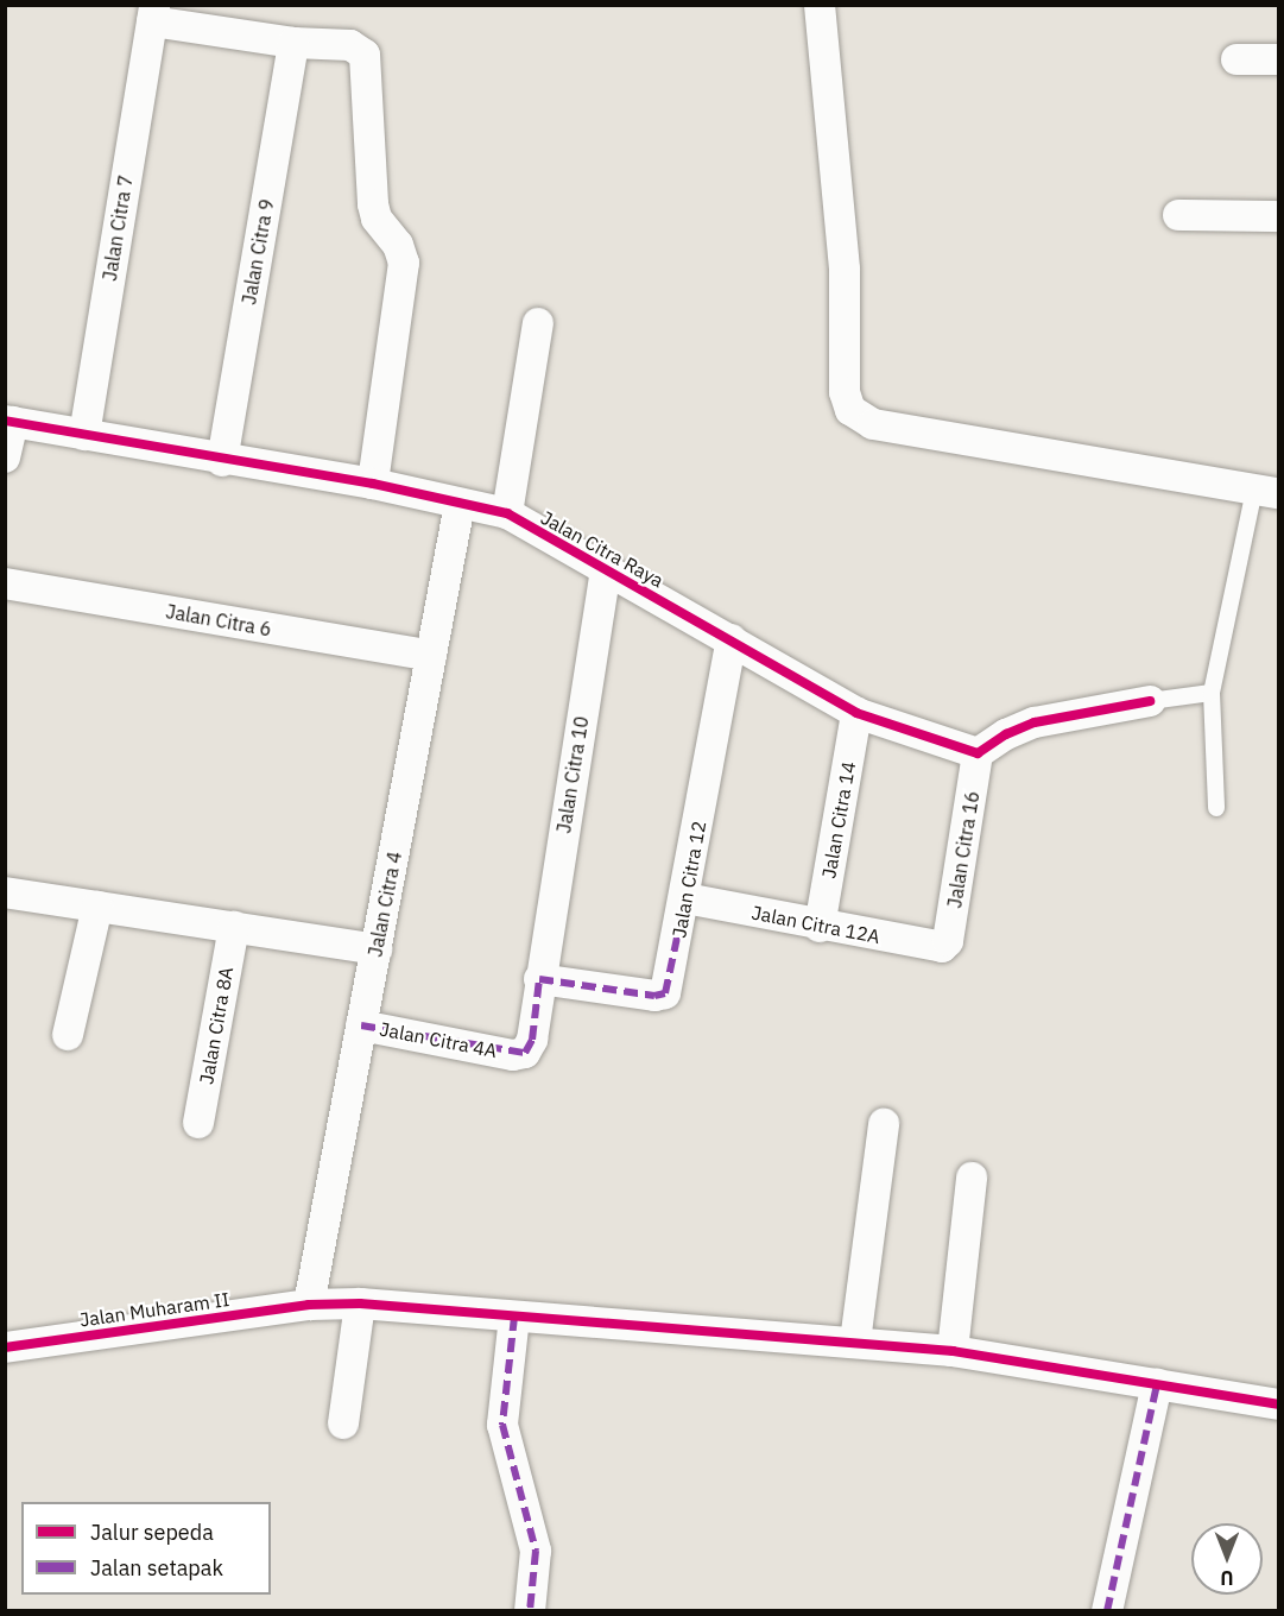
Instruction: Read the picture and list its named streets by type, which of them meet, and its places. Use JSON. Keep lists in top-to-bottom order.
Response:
{
  "streets": {
    "street": [
      "Jalan Citra 7",
      "Jalan Citra 9",
      "Jalan Citra Raya",
      "Jalan Citra 6",
      "Jalan Citra 10",
      "Jalan Citra 14",
      "Jalan Citra 16",
      "Jalan Citra 12",
      "Jalan Citra 4",
      "Jalan Citra 12A",
      "Jalan Citra 8A",
      "Jalan Citra 4A",
      "Jalan Muharam II"
    ]
  },
  "crossings": [
    ["Jalan Citra 7", "Jalan Citra Raya"],
    ["Jalan Citra 9", "Jalan Citra Raya"],
    ["Jalan Citra Raya", "Jalan Citra 10"],
    ["Jalan Citra Raya", "Jalan Citra 14"],
    ["Jalan Citra Raya", "Jalan Citra 16"],
    ["Jalan Citra Raya", "Jalan Citra 12"],
    ["Jalan Citra Raya", "Jalan Citra 4"],
    ["Jalan Citra 6", "Jalan Citra 4"],
    ["Jalan Citra 10", "Jalan Citra 12"],
    ["Jalan Citra 10", "Jalan Citra 4A"],
    ["Jalan Citra 14", "Jalan Citra 12A"],
    ["Jalan Citra 16", "Jalan Citra 12A"],
    ["Jalan Citra 12", "Jalan Citra 12A"],
    ["Jalan Citra 12", "Jalan Citra 4A"],
    ["Jalan Citra 4", "Jalan Citra 4A"],
    ["Jalan Citra 4", "Jalan Muharam II"]
  ],
  "legend": ["Jalur sepeda", "Jalan setapak"],
  "north": "bottom"
}
